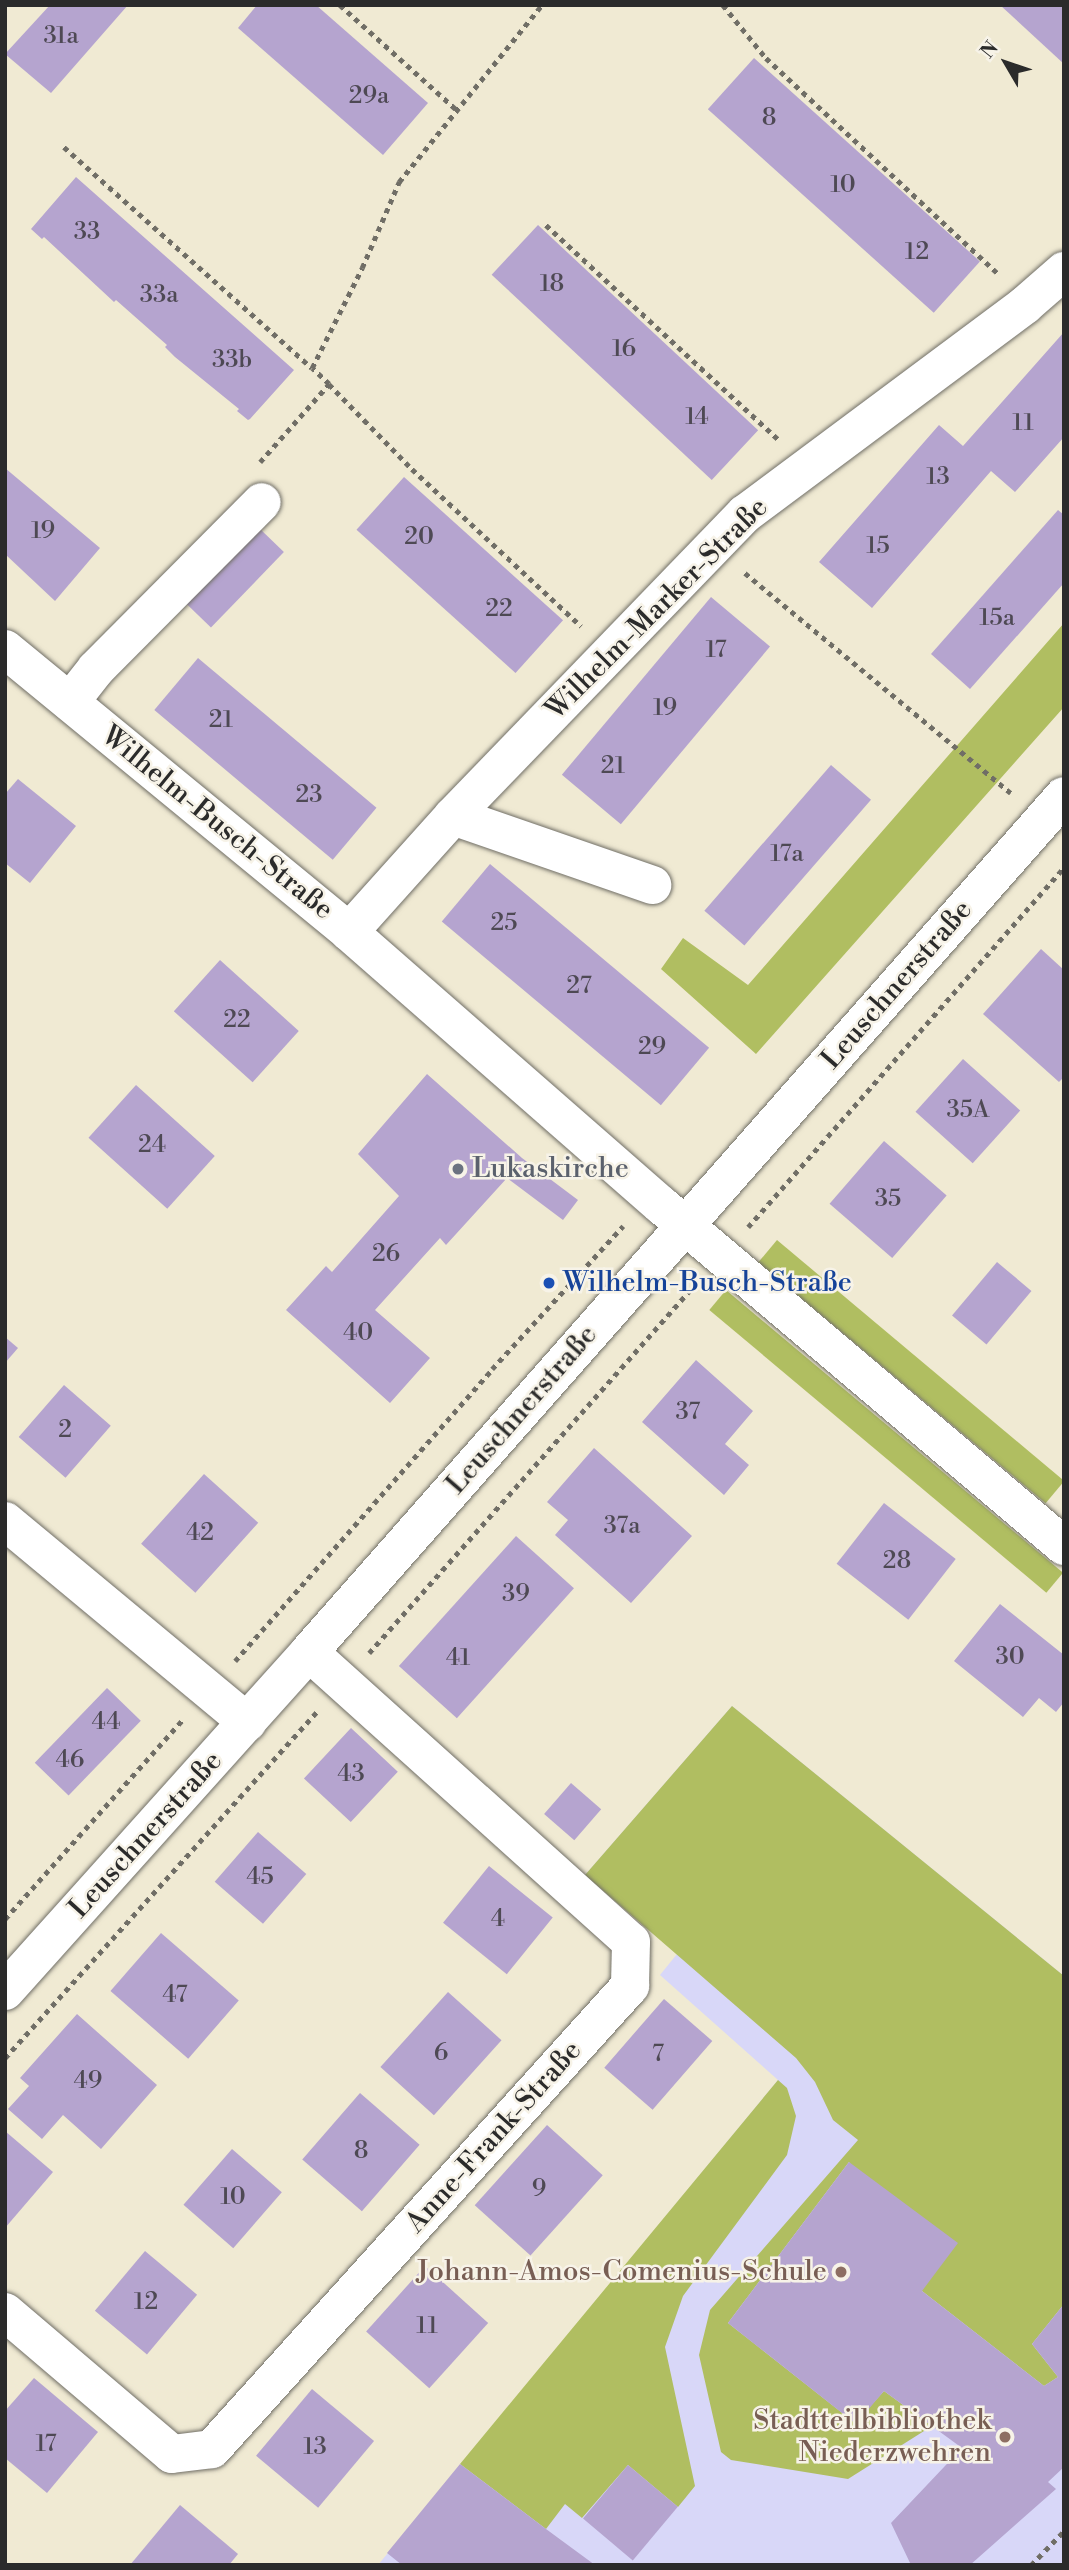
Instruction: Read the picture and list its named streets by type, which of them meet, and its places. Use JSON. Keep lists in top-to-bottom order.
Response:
{
  "streets": {
    "street": [
      "Wilhelm-Marker-Straße",
      "Wilhelm-Busch-Straße",
      "Leuschnerstraße",
      "Anne-Frank-Straße"
    ]
  },
  "crossings": [
    ["Wilhelm-Marker-Straße", "Wilhelm-Busch-Straße"],
    ["Wilhelm-Busch-Straße", "Leuschnerstraße"],
    ["Leuschnerstraße", "Anne-Frank-Straße"]
  ],
  "places": [
    "Lukaskirche",
    "Wilhelm-Busch-Straße",
    "Johann-Amos-Comenius-Schule",
    "Stadtteilbibliothek Niederzwehren"
  ],
  "house_numbers": [
    "31a",
    "29a",
    "8",
    "10",
    "33",
    "12",
    "18",
    "33a",
    "16",
    "33b",
    "14",
    "11",
    "13",
    "19",
    "20",
    "15",
    "22",
    "15a",
    "17",
    "19",
    "21",
    "21",
    "23",
    "17a",
    "25",
    "27",
    "22",
    "29",
    "35A",
    "24",
    "35",
    "26",
    "40",
    "37",
    "2",
    "37a",
    "42",
    "28",
    "39",
    "30",
    "41",
    "44",
    "46",
    "43",
    "45",
    "4",
    "47",
    "6",
    "7",
    "49",
    "8",
    "9",
    "10",
    "12",
    "11",
    "17",
    "13"
  ],
  "north": "top left"
}
